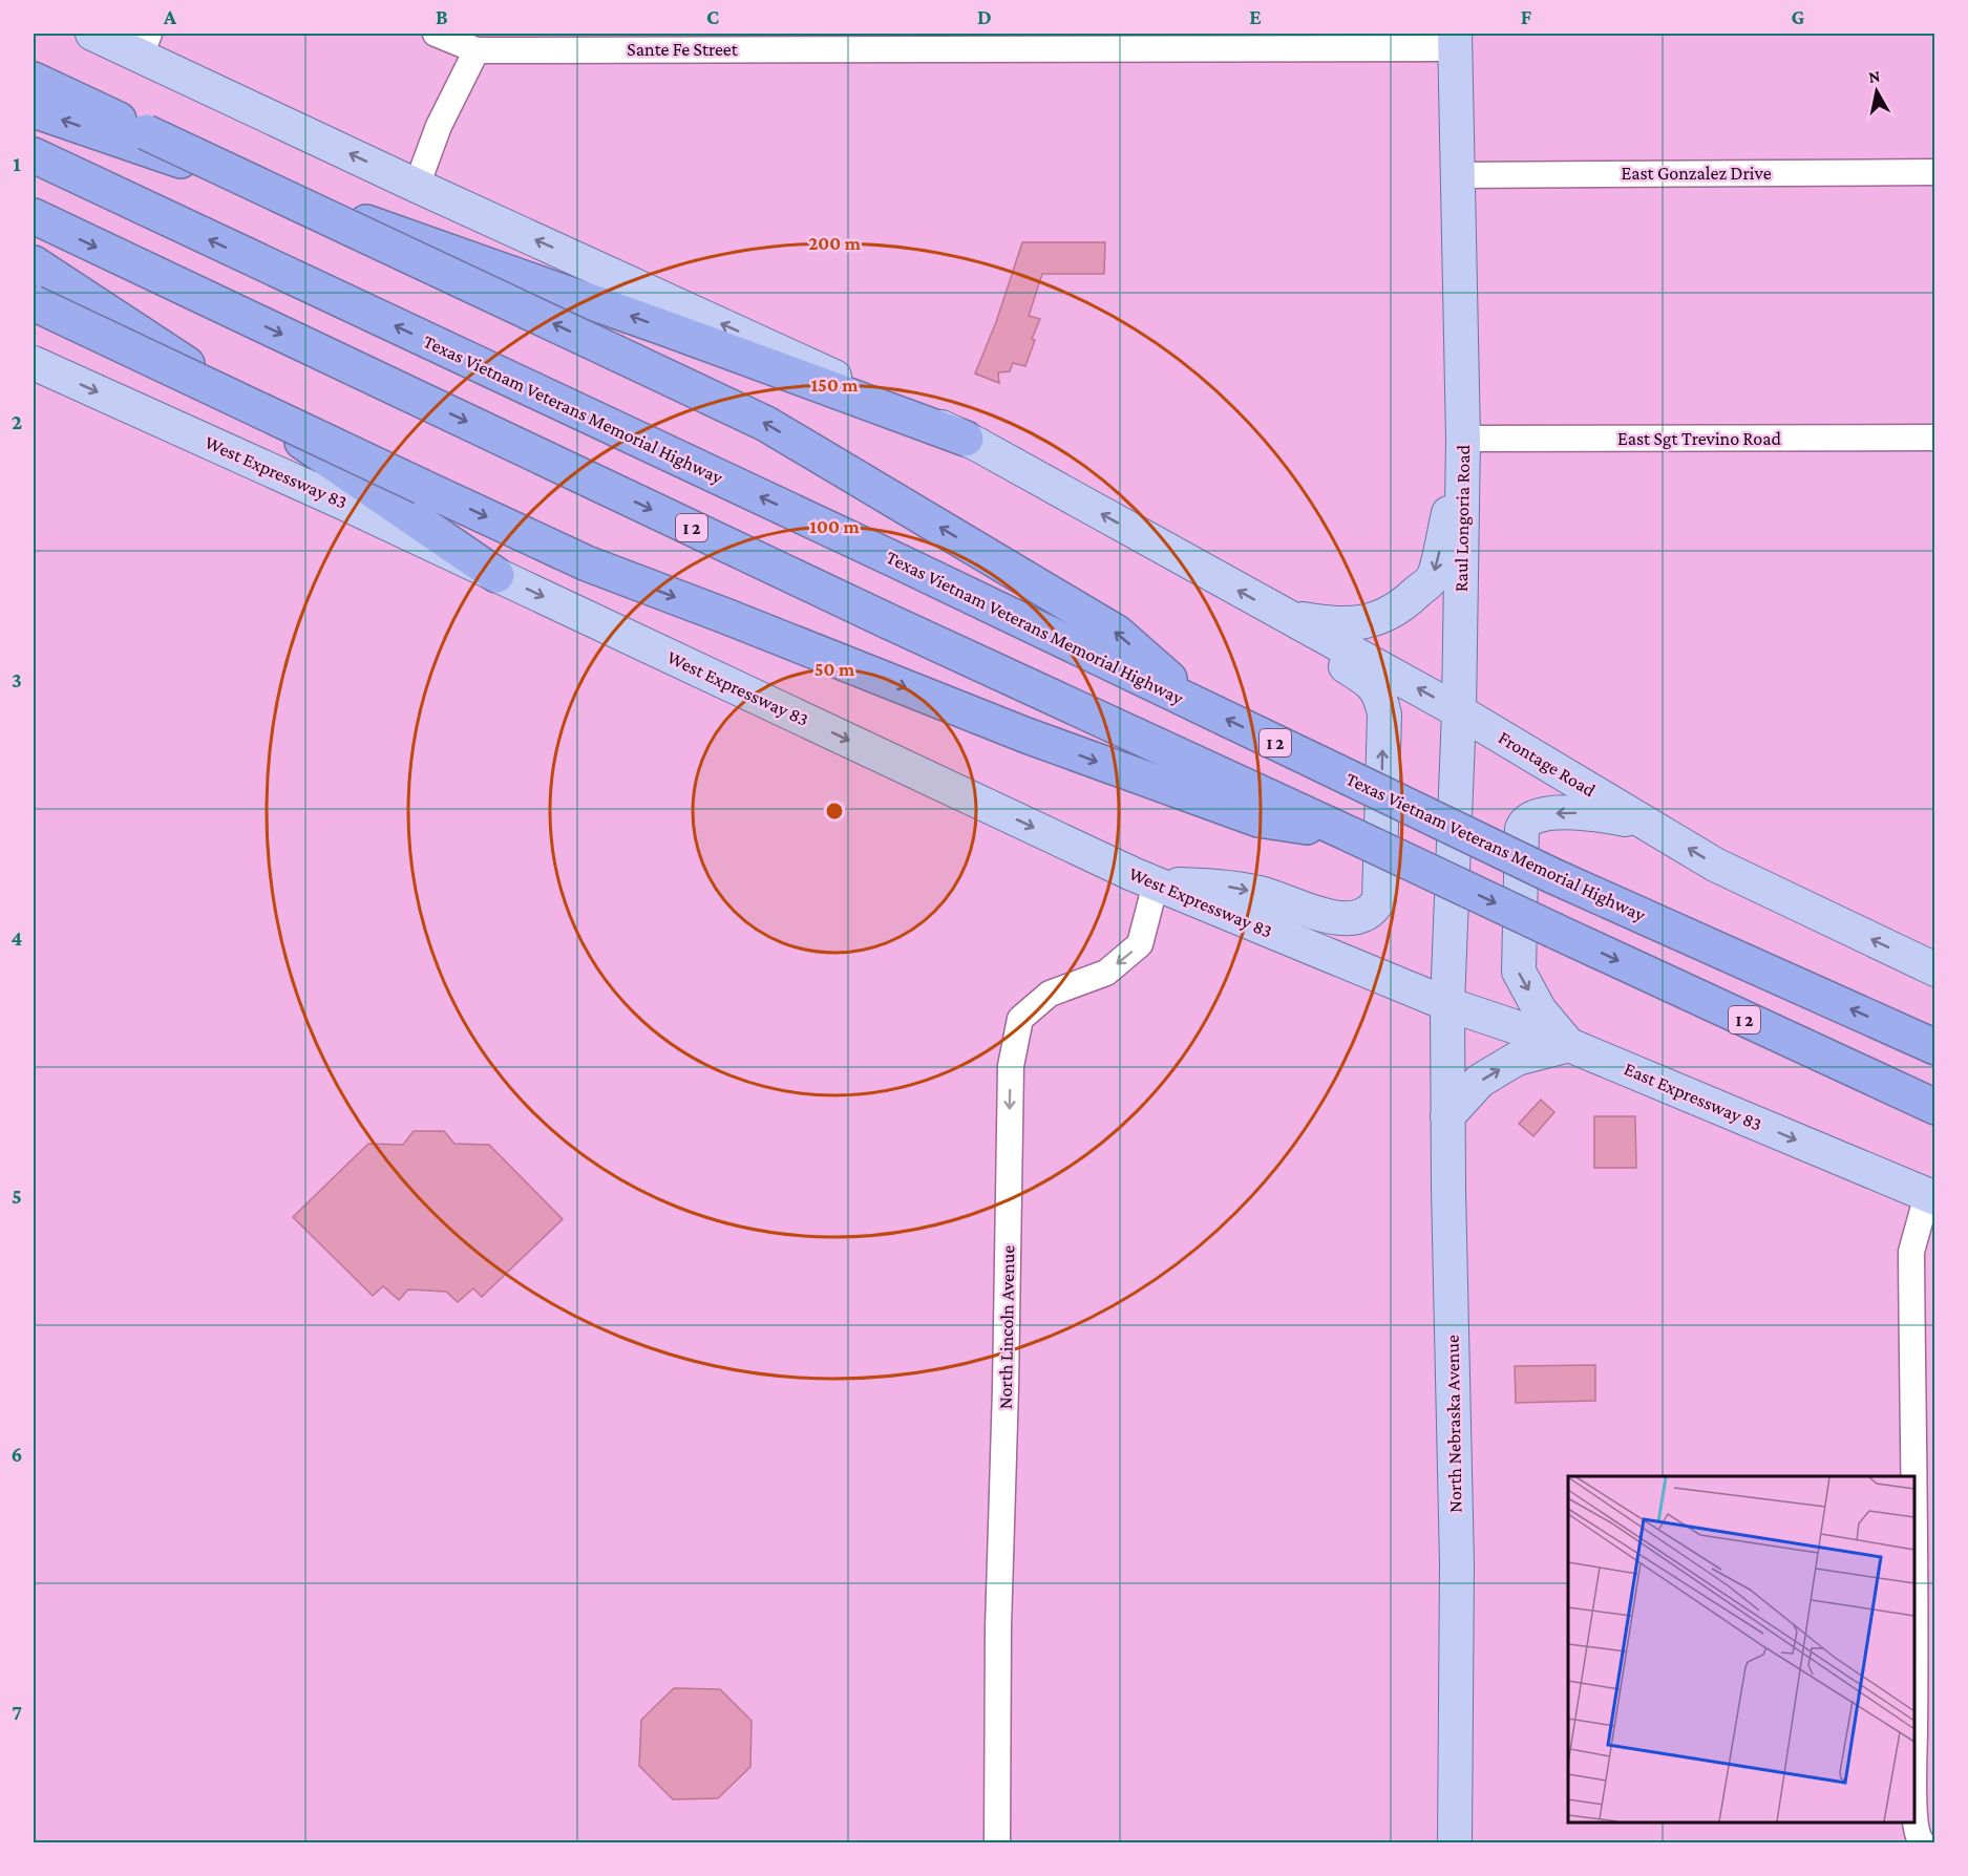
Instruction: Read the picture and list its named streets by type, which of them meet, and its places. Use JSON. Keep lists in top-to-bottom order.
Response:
{
  "streets": {
    "highway": ["Texas Vietnam Veterans Memorial Highway", "I 2"],
    "main road": [
      "West Expressway 83",
      "Raul Longoria Road",
      "Frontage Road",
      "East Expressway 83",
      "North Nebraska Avenue"
    ],
    "street": [
      "Sante Fe Street",
      "East Gonzalez Drive",
      "East Sgt Trevino Road",
      "North Lincoln Avenue"
    ]
  },
  "crossings": [
    ["Sante Fe Street", "Raul Longoria Road"],
    ["East Gonzalez Drive", "Raul Longoria Road"],
    ["East Sgt Trevino Road", "Raul Longoria Road"],
    ["West Expressway 83", "Raul Longoria Road"],
    ["West Expressway 83", "East Expressway 83"],
    ["West Expressway 83", "North Lincoln Avenue"],
    ["West Expressway 83", "North Nebraska Avenue"],
    ["Raul Longoria Road", "Frontage Road"],
    ["Raul Longoria Road", "East Expressway 83"],
    ["Raul Longoria Road", "North Nebraska Avenue"],
    ["East Expressway 83", "North Nebraska Avenue"]
  ],
  "one_way": [
    "West Expressway 83",
    "Frontage Road",
    "East Expressway 83",
    "North Lincoln Avenue"
  ],
  "north": "top",
  "grid": {
    "columns": [
      "A",
      "B",
      "C",
      "D",
      "E",
      "F",
      "G"
    ],
    "rows": [
      "1",
      "2",
      "3",
      "4",
      "5",
      "6",
      "7"
    ]
  },
  "rings": [
    "200 m",
    "150 m",
    "100 m",
    "50 m"
  ]
}
